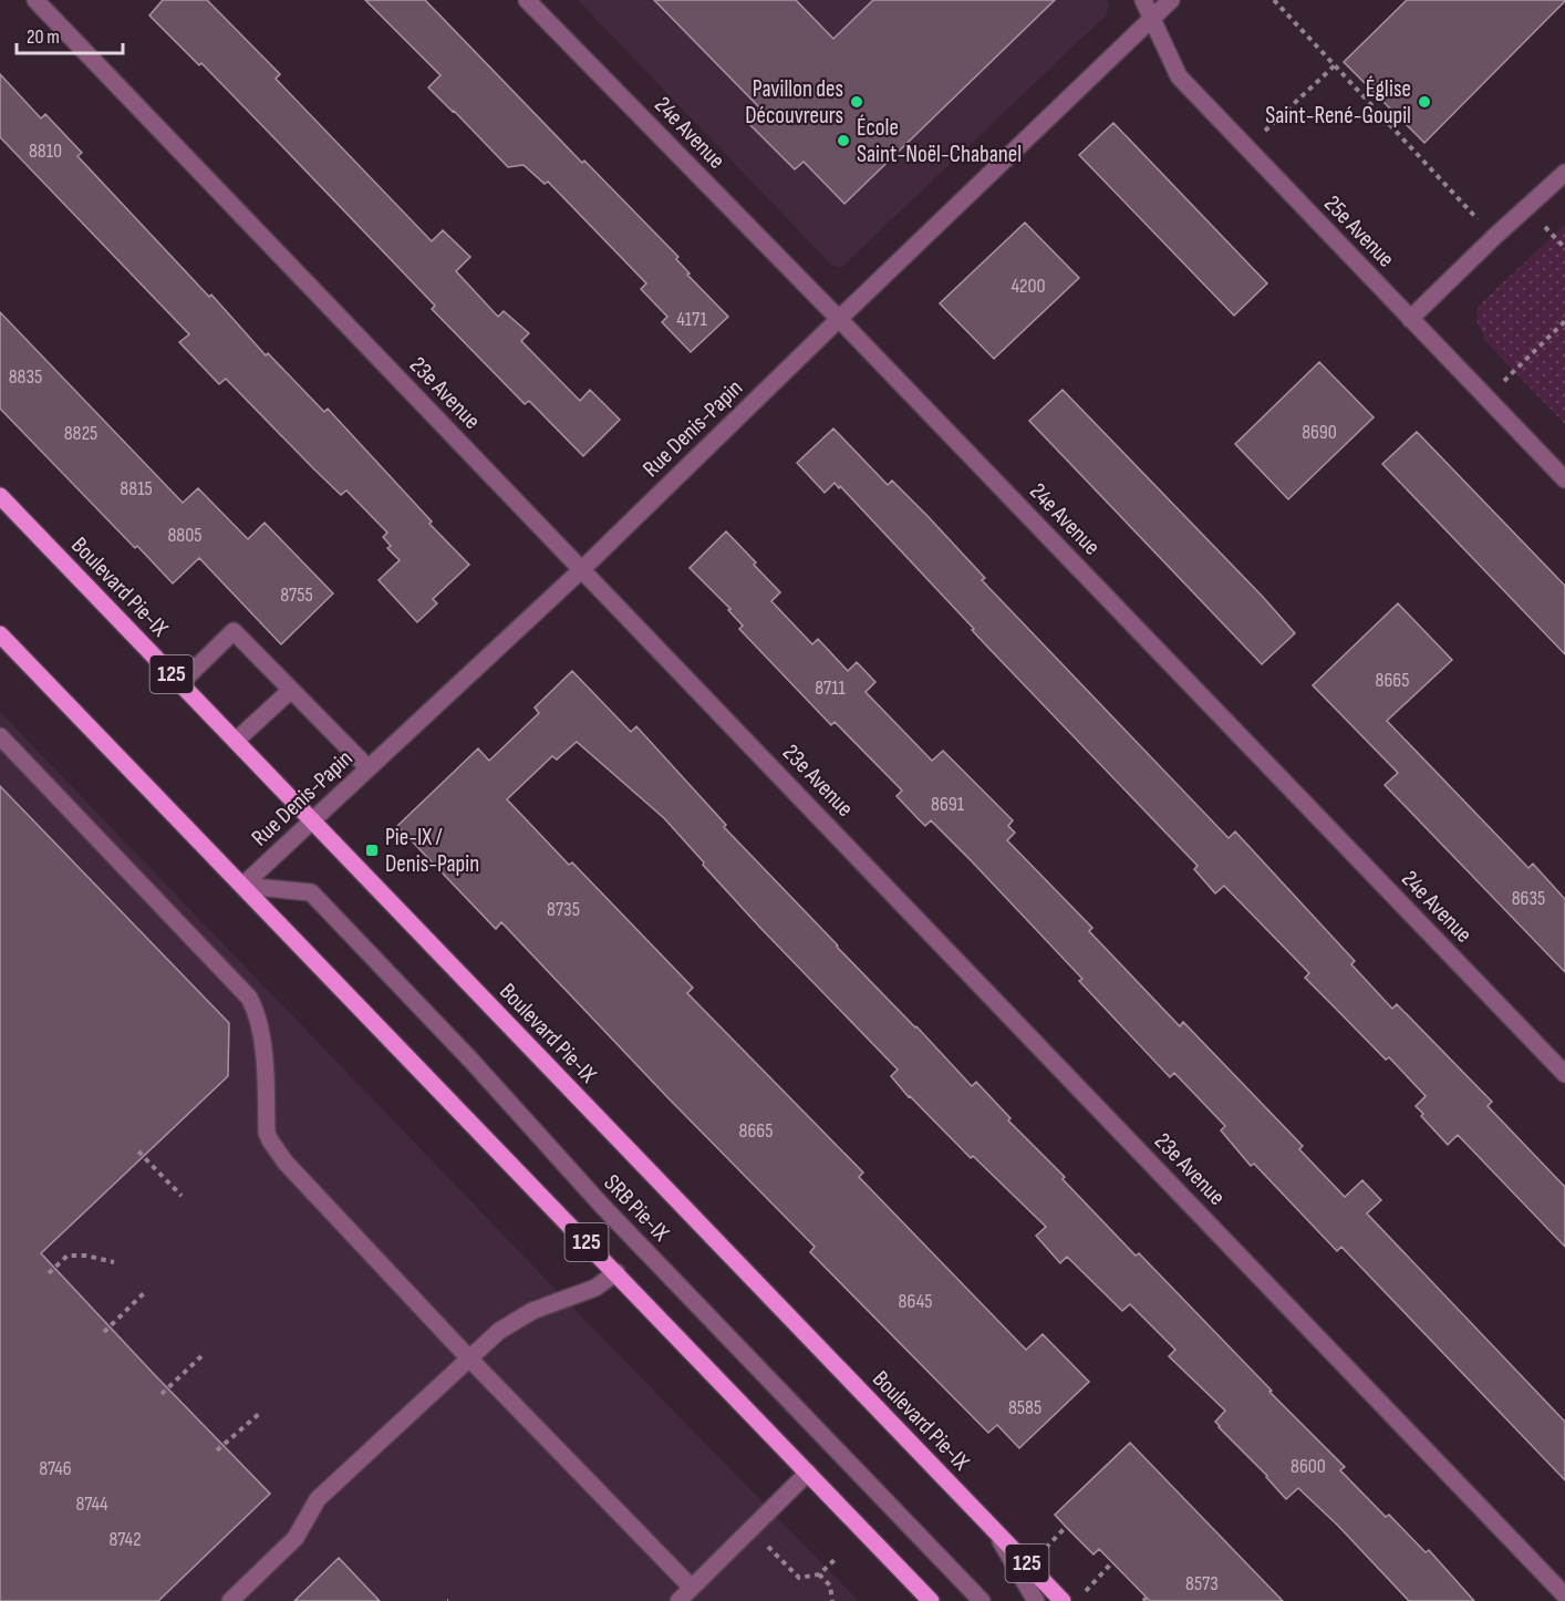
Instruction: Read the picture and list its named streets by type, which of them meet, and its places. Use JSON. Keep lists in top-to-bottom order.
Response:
{
  "streets": {
    "main road": ["Boulevard Pie-IX", "125"],
    "street": [
      "24e Avenue",
      "25e Avenue",
      "23e Avenue",
      "Rue Denis-Papin",
      "SRB Pie-IX"
    ]
  },
  "crossings": [
    ["24e Avenue", "Rue Denis-Papin"],
    ["25e Avenue", "Rue Denis-Papin"],
    ["23e Avenue", "Rue Denis-Papin"],
    ["Rue Denis-Papin", "Boulevard Pie-IX"],
    ["Rue Denis-Papin", "125"],
    ["Rue Denis-Papin", "SRB Pie-IX"],
    ["125", "SRB Pie-IX"]
  ],
  "places": {
    "other": ["Pavillon des Découvreurs", "Église Saint-René-Goupil", "École Saint-Noël-Chabanel"],
    "transit": ["Pie-IX / Denis-Papin"]
  },
  "house_numbers": [
    "8810",
    "4200",
    "4171",
    "8835",
    "8690",
    "8825",
    "8815",
    "8805",
    "8755",
    "8665",
    "8711",
    "8691",
    "8635",
    "8735",
    "8665",
    "8645",
    "8585",
    "8600",
    "8746",
    "8744",
    "8742",
    "8573"
  ],
  "scale_bar": "20 m"
}
